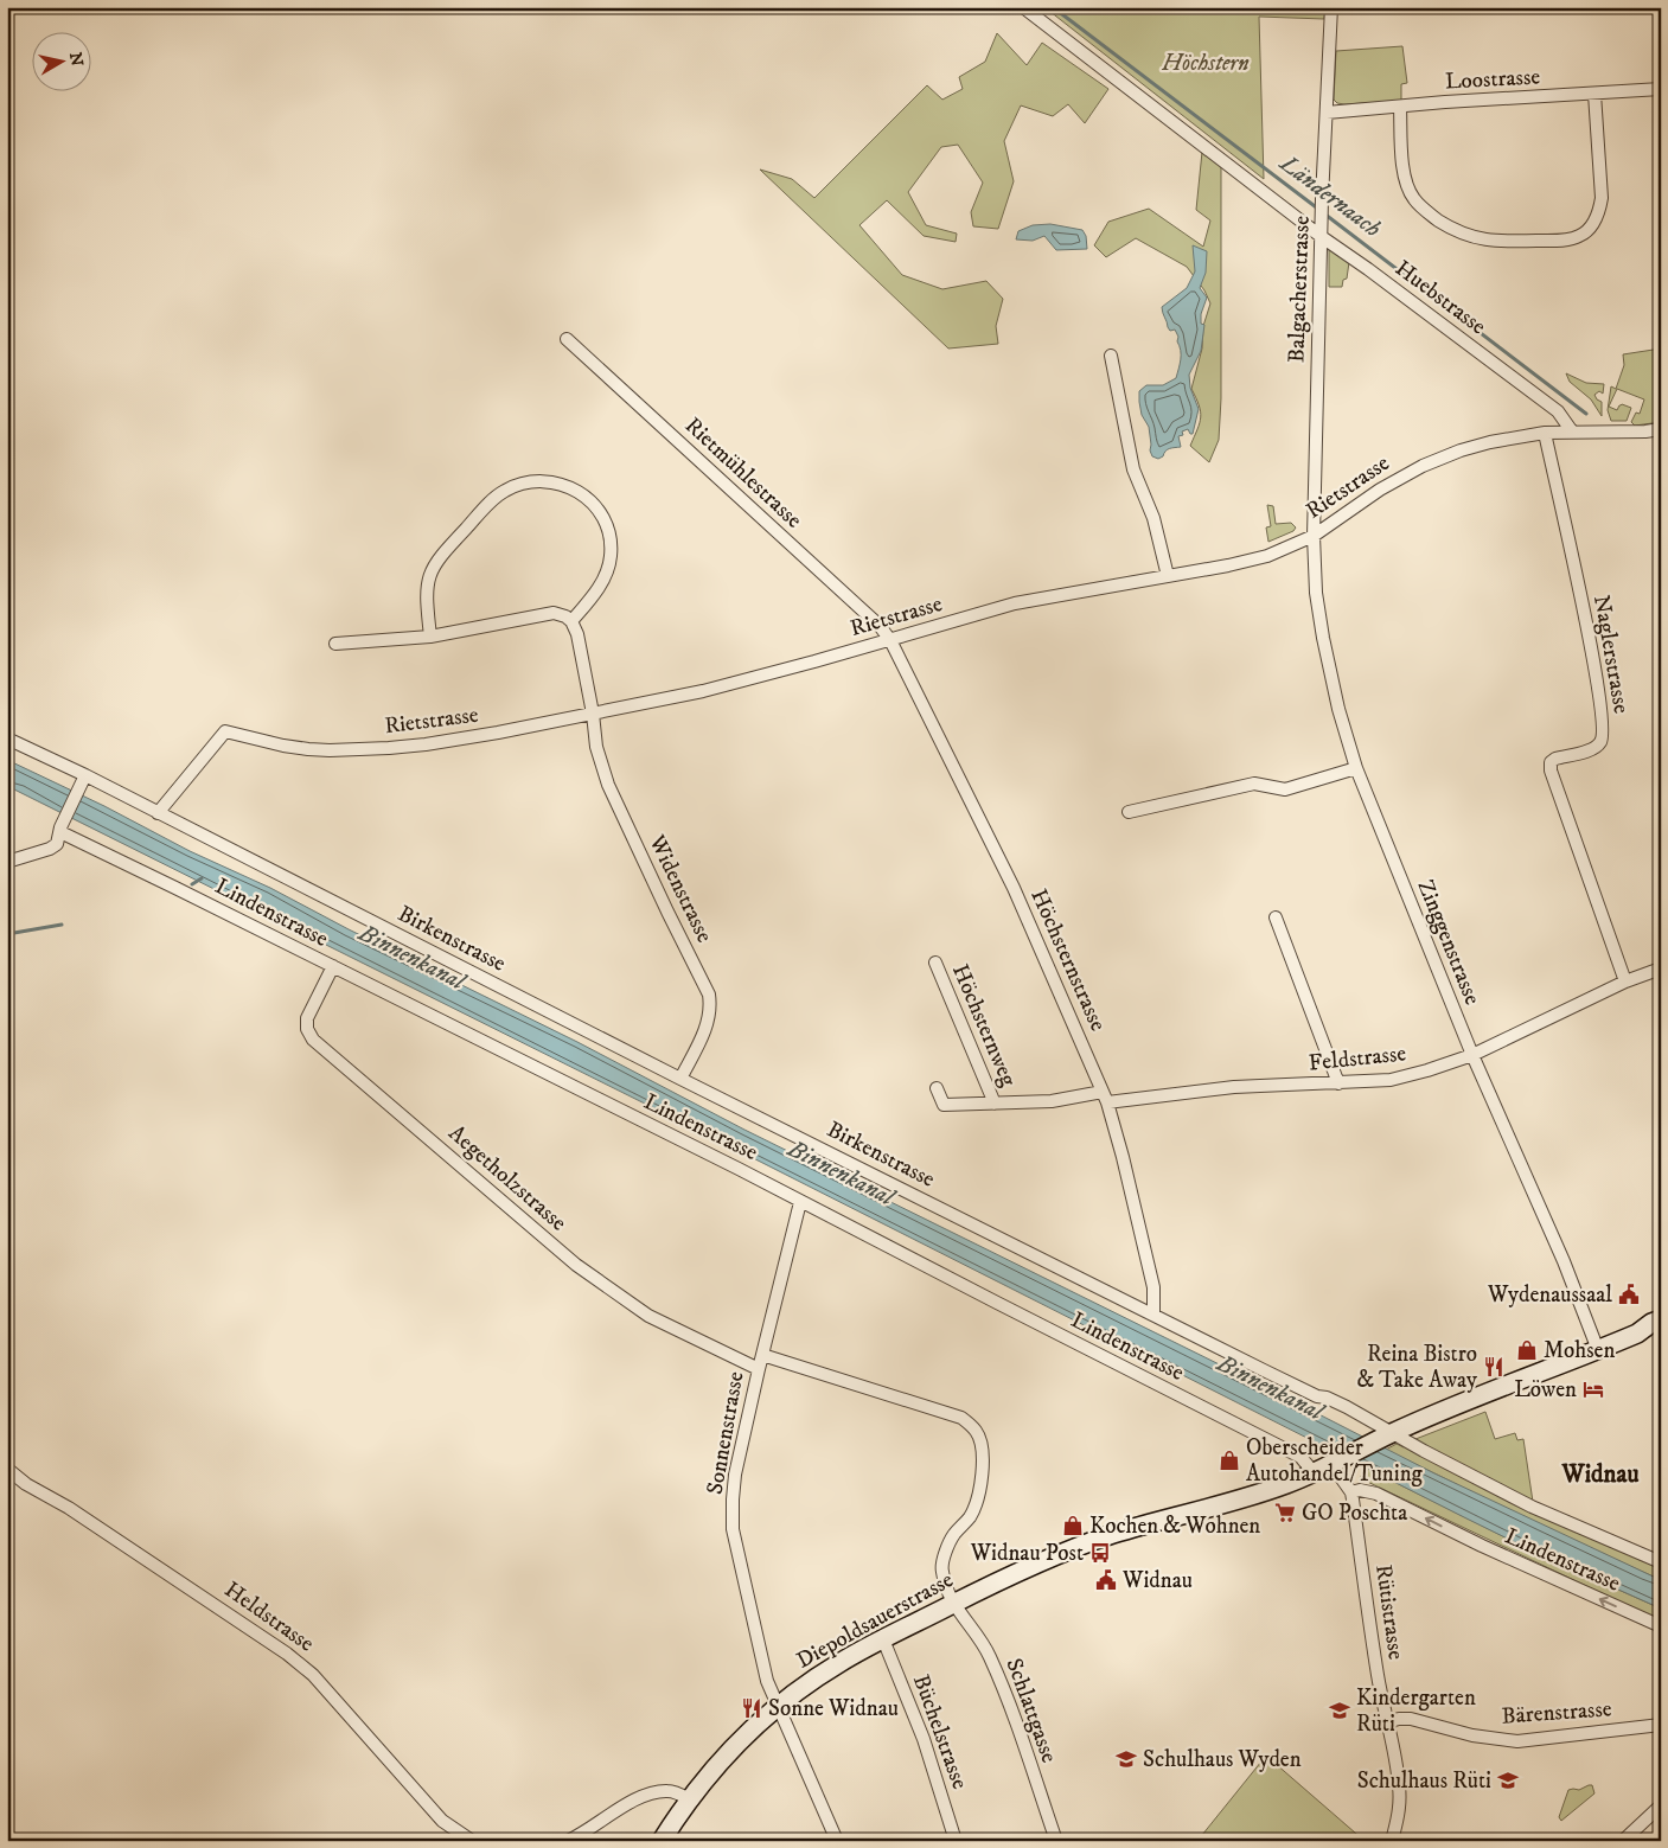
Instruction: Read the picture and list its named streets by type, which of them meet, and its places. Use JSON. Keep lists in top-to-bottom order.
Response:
{
  "streets": {
    "main road": ["Diepoldsauerstrasse"],
    "street": [
      "Loostrasse",
      "Balgacherstrasse",
      "Huebstrasse",
      "Rietmühlestrasse",
      "Rietstrasse",
      "Naglerstrasse",
      "Widenstrasse",
      "Lindenstrasse",
      "Birkenstrasse",
      "Zinggenstrasse",
      "Höchsternstrasse",
      "Höchsternweg",
      "Feldstrasse",
      "Aegetholzstrasse",
      "Sonnenstrasse",
      "Rütistrasse",
      "Heldstrasse",
      "Schlattgasse",
      "Bärenstrasse",
      "Büchelstrasse"
    ]
  },
  "crossings": [
    ["Loostrasse", "Balgacherstrasse"],
    ["Balgacherstrasse", "Huebstrasse"],
    ["Balgacherstrasse", "Rietstrasse"],
    ["Balgacherstrasse", "Zinggenstrasse"],
    ["Huebstrasse", "Rietstrasse"],
    ["Rietmühlestrasse", "Rietstrasse"],
    ["Rietmühlestrasse", "Höchsternstrasse"],
    ["Rietstrasse", "Naglerstrasse"],
    ["Rietstrasse", "Widenstrasse"],
    ["Rietstrasse", "Birkenstrasse"],
    ["Rietstrasse", "Zinggenstrasse"],
    ["Rietstrasse", "Höchsternstrasse"],
    ["Naglerstrasse", "Feldstrasse"],
    ["Widenstrasse", "Birkenstrasse"],
    ["Lindenstrasse", "Aegetholzstrasse"],
    ["Lindenstrasse", "Sonnenstrasse"],
    ["Lindenstrasse", "Rütistrasse"],
    ["Lindenstrasse", "Diepoldsauerstrasse"],
    ["Birkenstrasse", "Höchsternstrasse"],
    ["Birkenstrasse", "Diepoldsauerstrasse"],
    ["Zinggenstrasse", "Feldstrasse"],
    ["Zinggenstrasse", "Diepoldsauerstrasse"],
    ["Höchsternstrasse", "Höchsternweg"],
    ["Höchsternstrasse", "Feldstrasse"],
    ["Höchsternweg", "Feldstrasse"],
    ["Aegetholzstrasse", "Sonnenstrasse"],
    ["Sonnenstrasse", "Diepoldsauerstrasse"],
    ["Rütistrasse", "Diepoldsauerstrasse"],
    ["Rütistrasse", "Bärenstrasse"],
    ["Diepoldsauerstrasse", "Schlattgasse"],
    ["Diepoldsauerstrasse", "Büchelstrasse"]
  ],
  "districts": ["Widnau"],
  "water": ["Ländernaach", "Binnenkanal"],
  "parks": ["Höchstern"],
  "places": {
    "public building": ["Wydenaussaal", "Widnau"],
    "shop": ["Mohsen", "Oberscheider Autohandel/Tuning", "Kochen & Wohnen"],
    "restaurant": ["Reina Bistro & Take Away", "Sonne Widnau"],
    "hotel": ["Löwen"],
    "supermarket": ["GO Poschta"],
    "bus stop": ["Widnau Post"],
    "school or university": ["Kindergarten Rüti", "Schulhaus Wyden", "Schulhaus Rüti"]
  },
  "north": "right"
}
